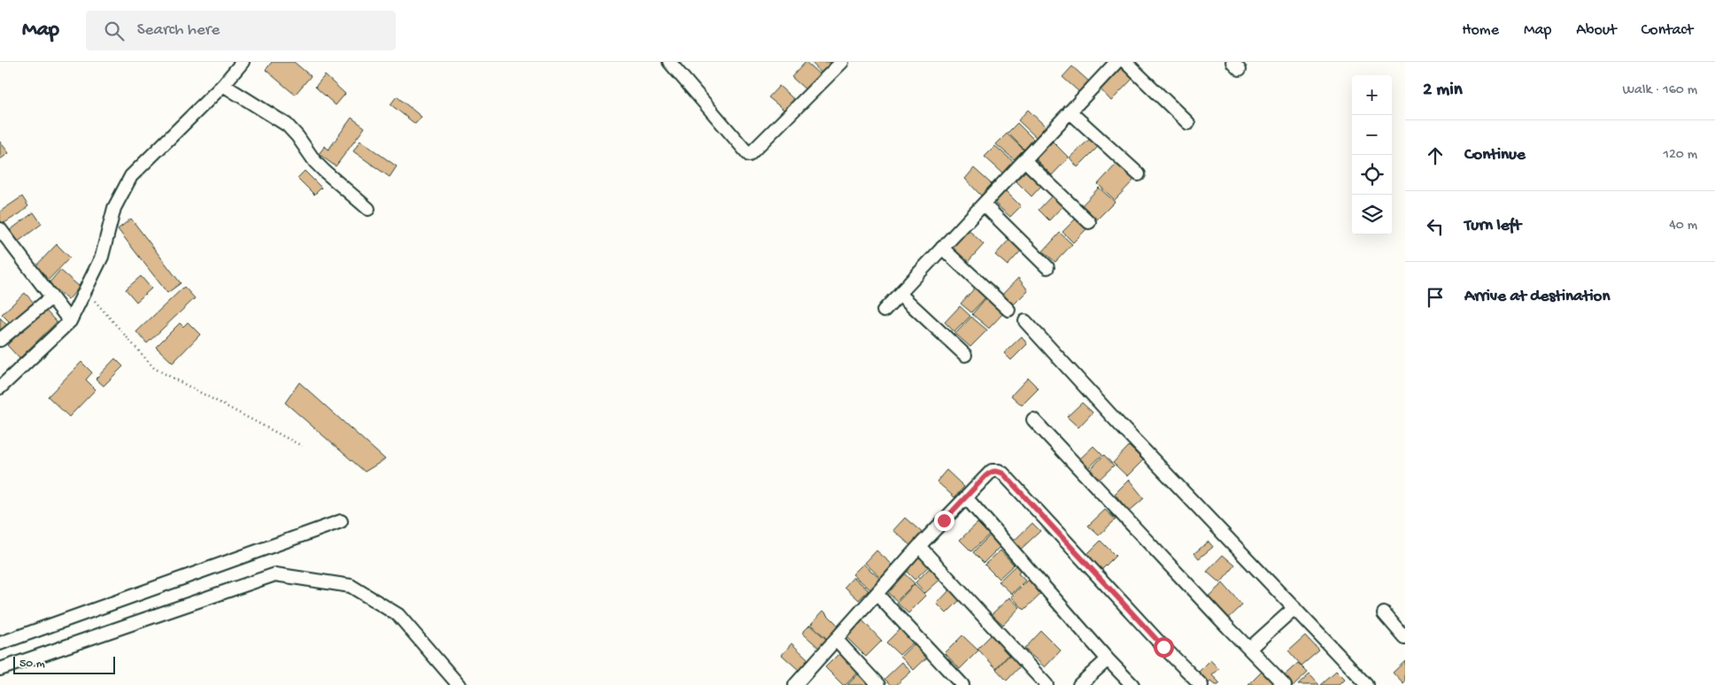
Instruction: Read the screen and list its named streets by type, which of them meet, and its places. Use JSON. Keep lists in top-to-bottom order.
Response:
{
  "scale_bar": "50 m",
  "page": {
    "header": "Map",
    "search": "Search here",
    "nav": [
      "Home",
      "Map",
      "About",
      "Contact"
    ],
    "heading": ["2 min", "Walk · 160 m"],
    "map_buttons": ["+", "−"],
    "list": [
      ["Continue", "120 m"],
      ["Turn left", "40 m"],
      "Arrive at destination"
    ],
    "scale": "50 m"
  }
}
